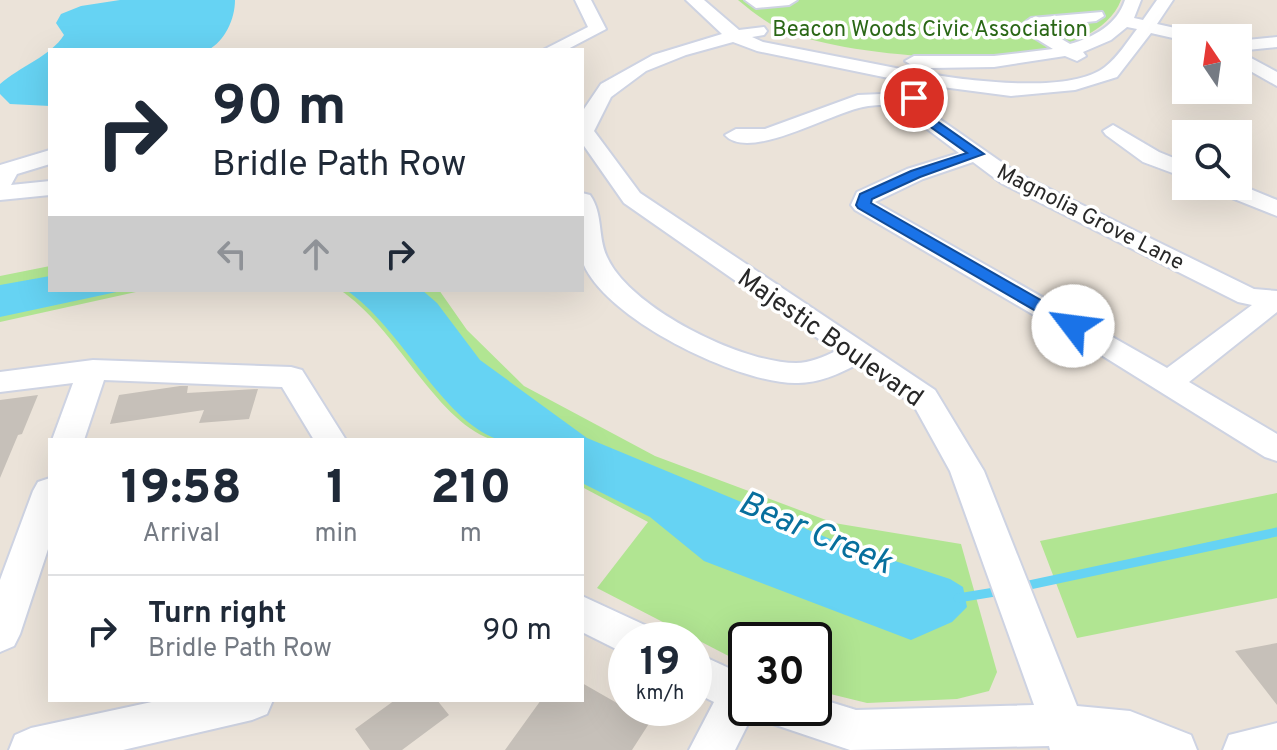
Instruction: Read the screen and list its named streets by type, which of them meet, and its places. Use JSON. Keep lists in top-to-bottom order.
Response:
{
  "streets": {
    "street": ["Magnolia Grove Lane", "Majestic Boulevard"]
  },
  "crossings": [
    ["Magnolia Grove Lane", "Majestic Boulevard"]
  ],
  "water": ["Bear Creek"],
  "parks": ["Beacon Woods Civic Association"],
  "north": "top",
  "page": {
    "turn": ["90 m", "Bridle Path Row"],
    "eta": [
      "19:58",
      "Arrival",
      "1",
      "min",
      "210",
      "m"
    ],
    "list": [
      {
        "name": "Turn right",
        "note": "Bridle Path Row",
        "value": "90 m"
      }
    ],
    "speed": "19 km/h",
    "limit": "30"
  }
}
